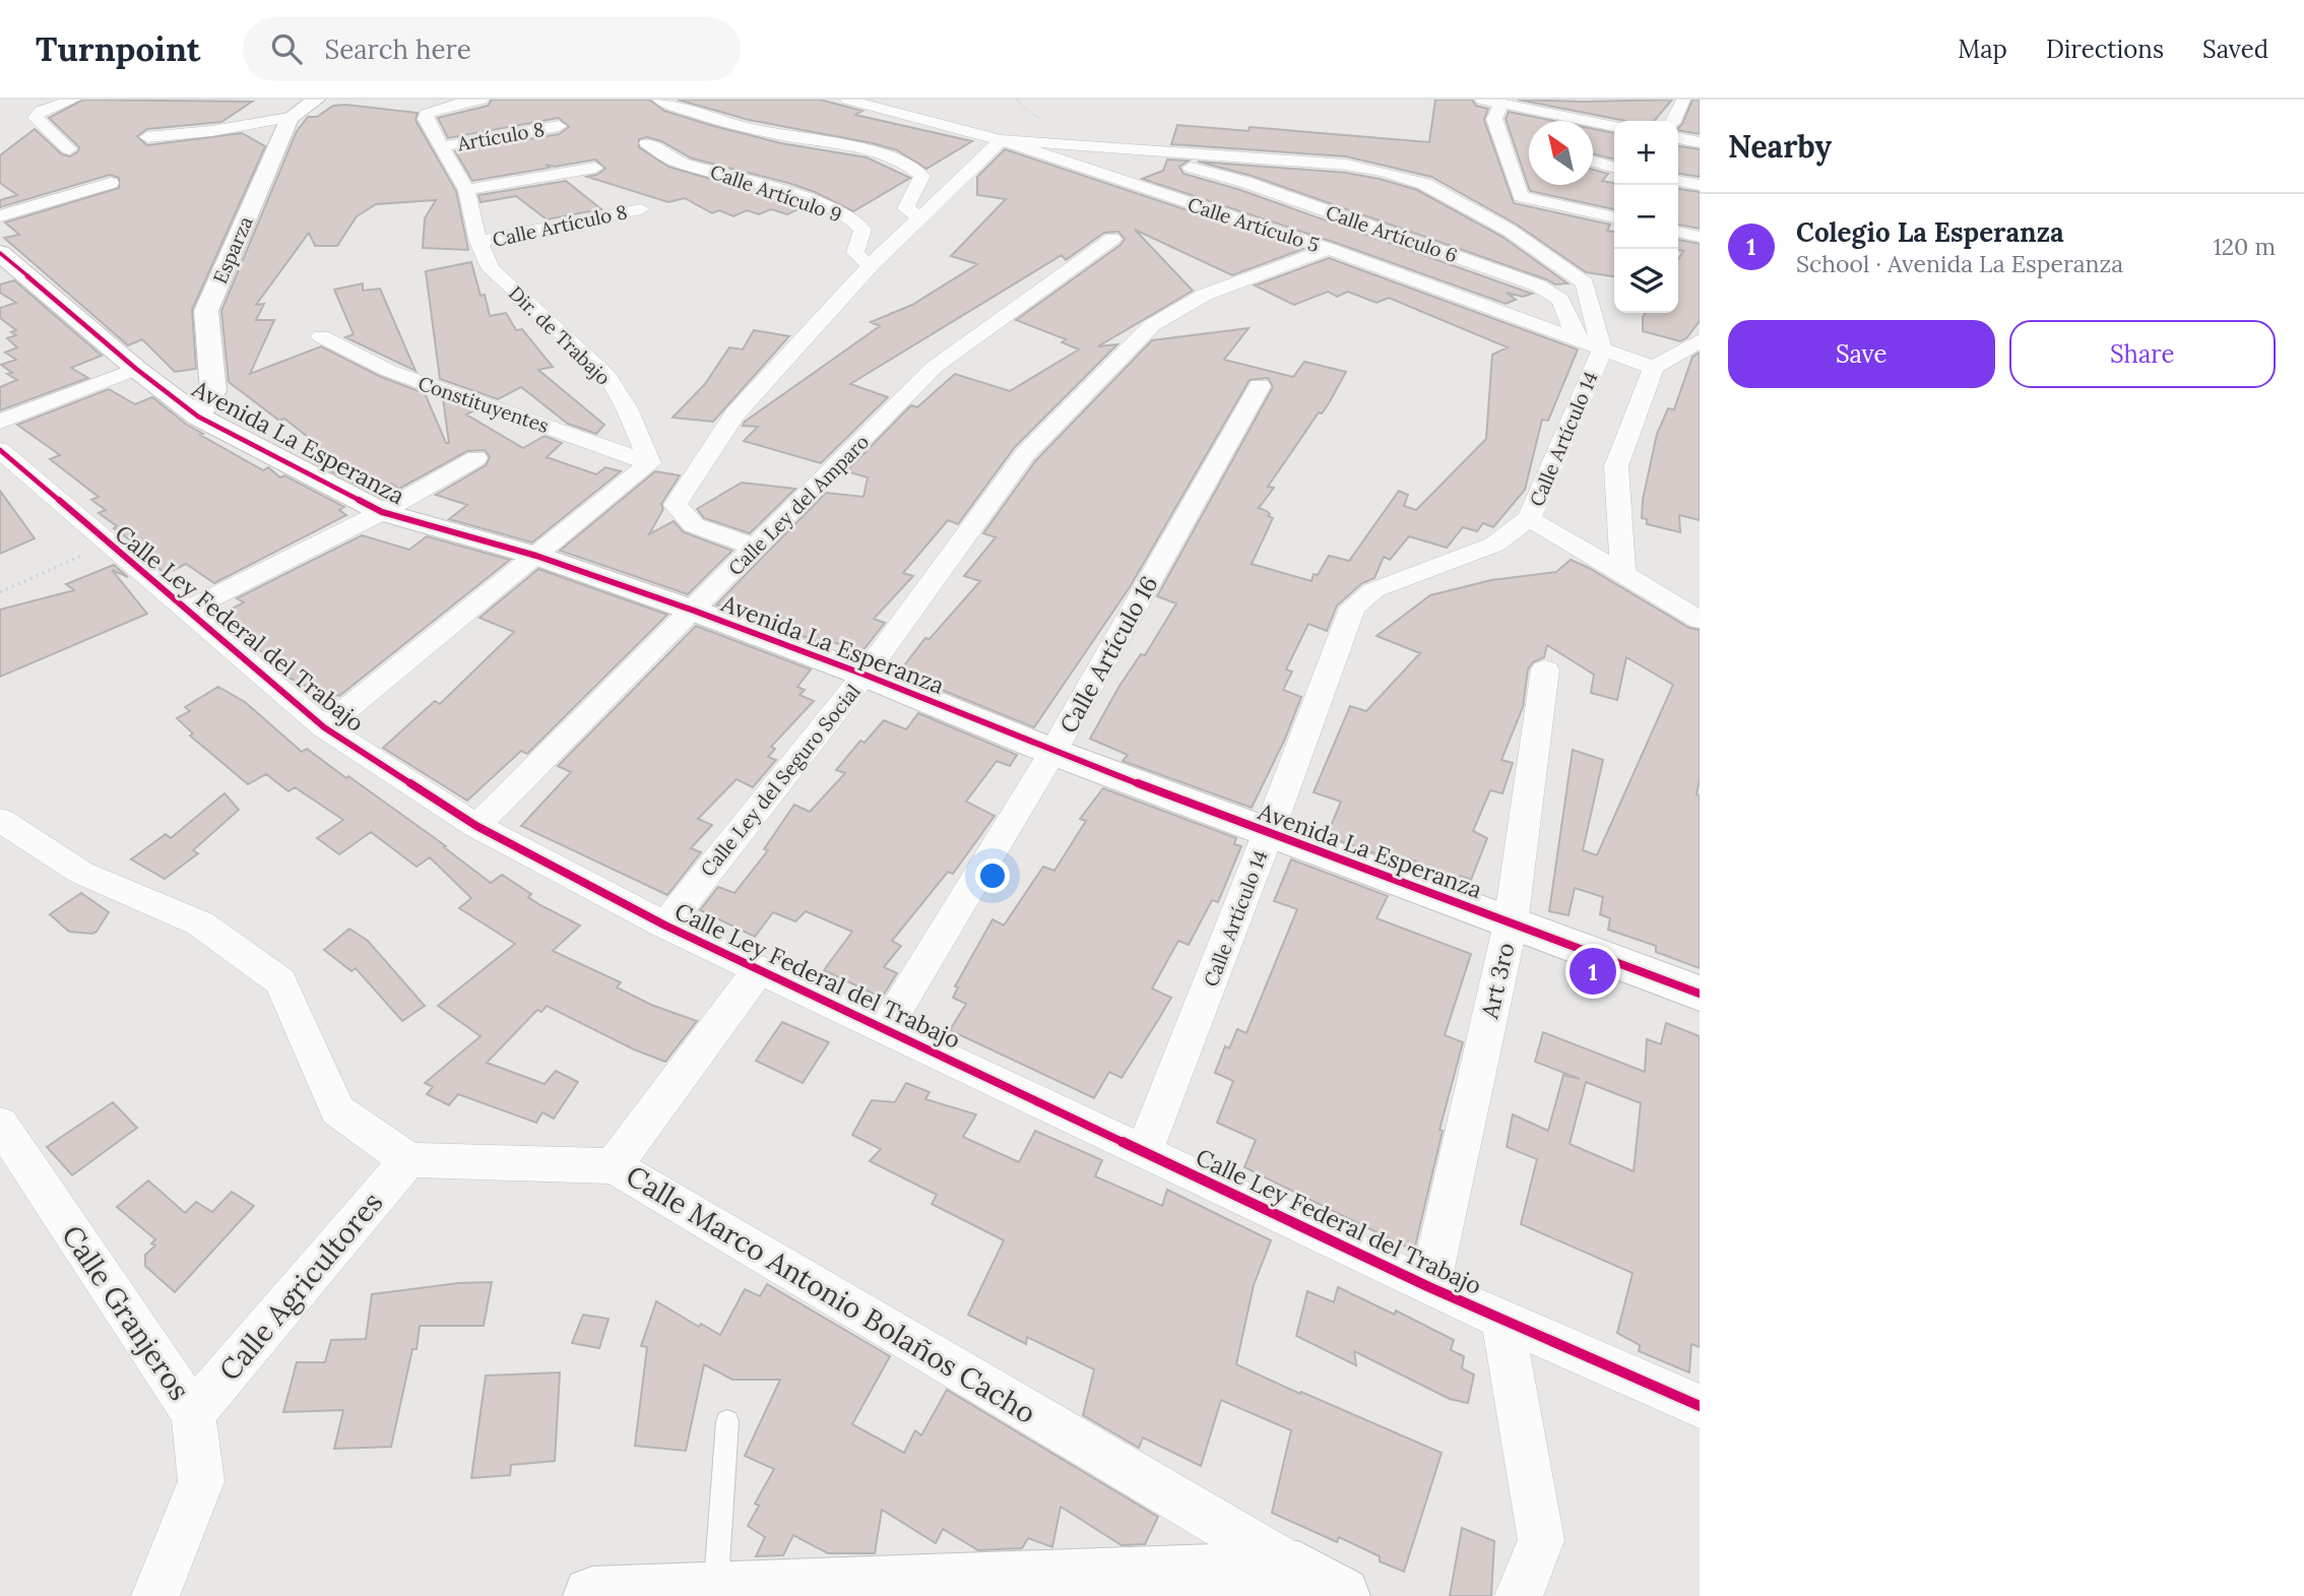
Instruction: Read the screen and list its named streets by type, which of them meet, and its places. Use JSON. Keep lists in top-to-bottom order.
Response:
{
  "streets": {
    "street": [
      "Artículo 8",
      "Calle Artículo 9",
      "Calle Artículo 5",
      "Calle Artículo 8",
      "Calle Artículo 6",
      "Esparza",
      "Dir. de Trabajo",
      "Constituyentes",
      "Calle Artículo 14",
      "Avenida La Esperanza",
      "Calle Ley del Amparo",
      "Calle Ley Federal del Trabajo",
      "Calle Artículo 16",
      "Calle Ley del Seguro Social",
      "Art 3ro",
      "Calle Agricultores",
      "Calle Marco Antonio Bolaños Cacho",
      "Calle Granjeros"
    ]
  },
  "crossings": [
    ["Artículo 8", "Dir. de Trabajo"],
    ["Calle Artículo 5", "Calle Artículo 6"],
    ["Calle Artículo 5", "Calle Artículo 14"],
    ["Calle Artículo 5", "Calle Ley del Seguro Social"],
    ["Calle Artículo 8", "Dir. de Trabajo"],
    ["Calle Artículo 6", "Calle Artículo 14"],
    ["Esparza", "Avenida La Esperanza"],
    ["Dir. de Trabajo", "Constituyentes"],
    ["Calle Artículo 14", "Avenida La Esperanza"],
    ["Calle Artículo 14", "Calle Ley Federal del Trabajo"],
    ["Avenida La Esperanza", "Calle Ley del Amparo"],
    ["Avenida La Esperanza", "Calle Artículo 16"],
    ["Avenida La Esperanza", "Calle Ley del Seguro Social"],
    ["Avenida La Esperanza", "Art 3ro"],
    ["Calle Ley del Amparo", "Calle Ley Federal del Trabajo"],
    ["Calle Ley Federal del Trabajo", "Calle Artículo 16"],
    ["Calle Ley Federal del Trabajo", "Calle Ley del Seguro Social"],
    ["Calle Ley Federal del Trabajo", "Art 3ro"],
    ["Calle Agricultores", "Calle Marco Antonio Bolaños Cacho"],
    ["Calle Agricultores", "Calle Granjeros"]
  ],
  "north": "top left",
  "page": {
    "header": "Turnpoint",
    "search": "Search here",
    "nav": ["Map", "Directions", "Saved"],
    "heading": "Nearby",
    "map_buttons": ["+", "−"],
    "list": [
      {
        "mark": "1",
        "name": "Colegio La Esperanza",
        "note": "School · Avenida La Esperanza",
        "value": "120 m"
      }
    ],
    "buttons": ["Save", "Share"],
    "pins": "1"
  }
}
